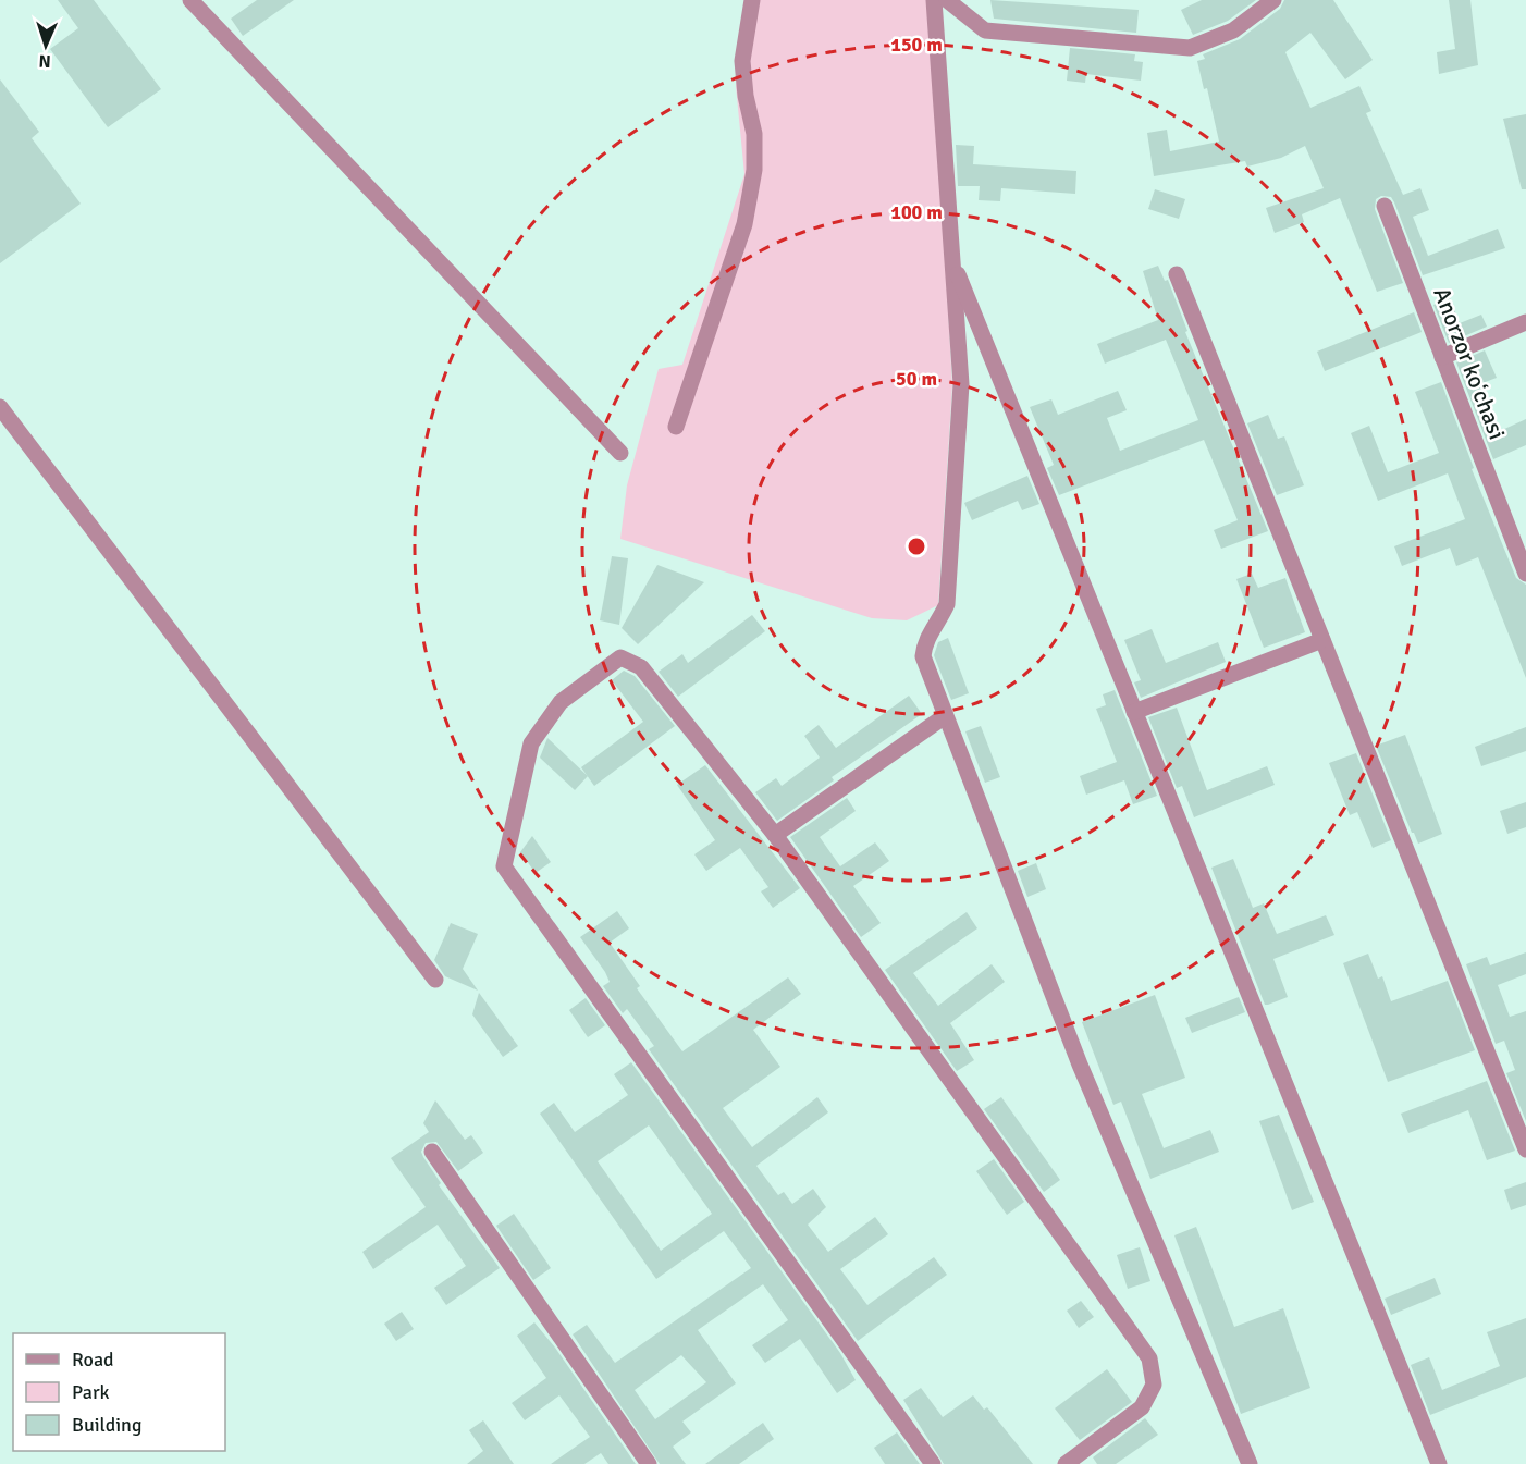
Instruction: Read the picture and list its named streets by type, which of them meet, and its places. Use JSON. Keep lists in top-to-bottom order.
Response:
{
  "streets": {
    "street": ["Anorzor koʻchasi"]
  },
  "legend": ["Road", "Park", "Building"],
  "north": "bottom",
  "rings": ["150 m", "100 m", "50 m"]
}
